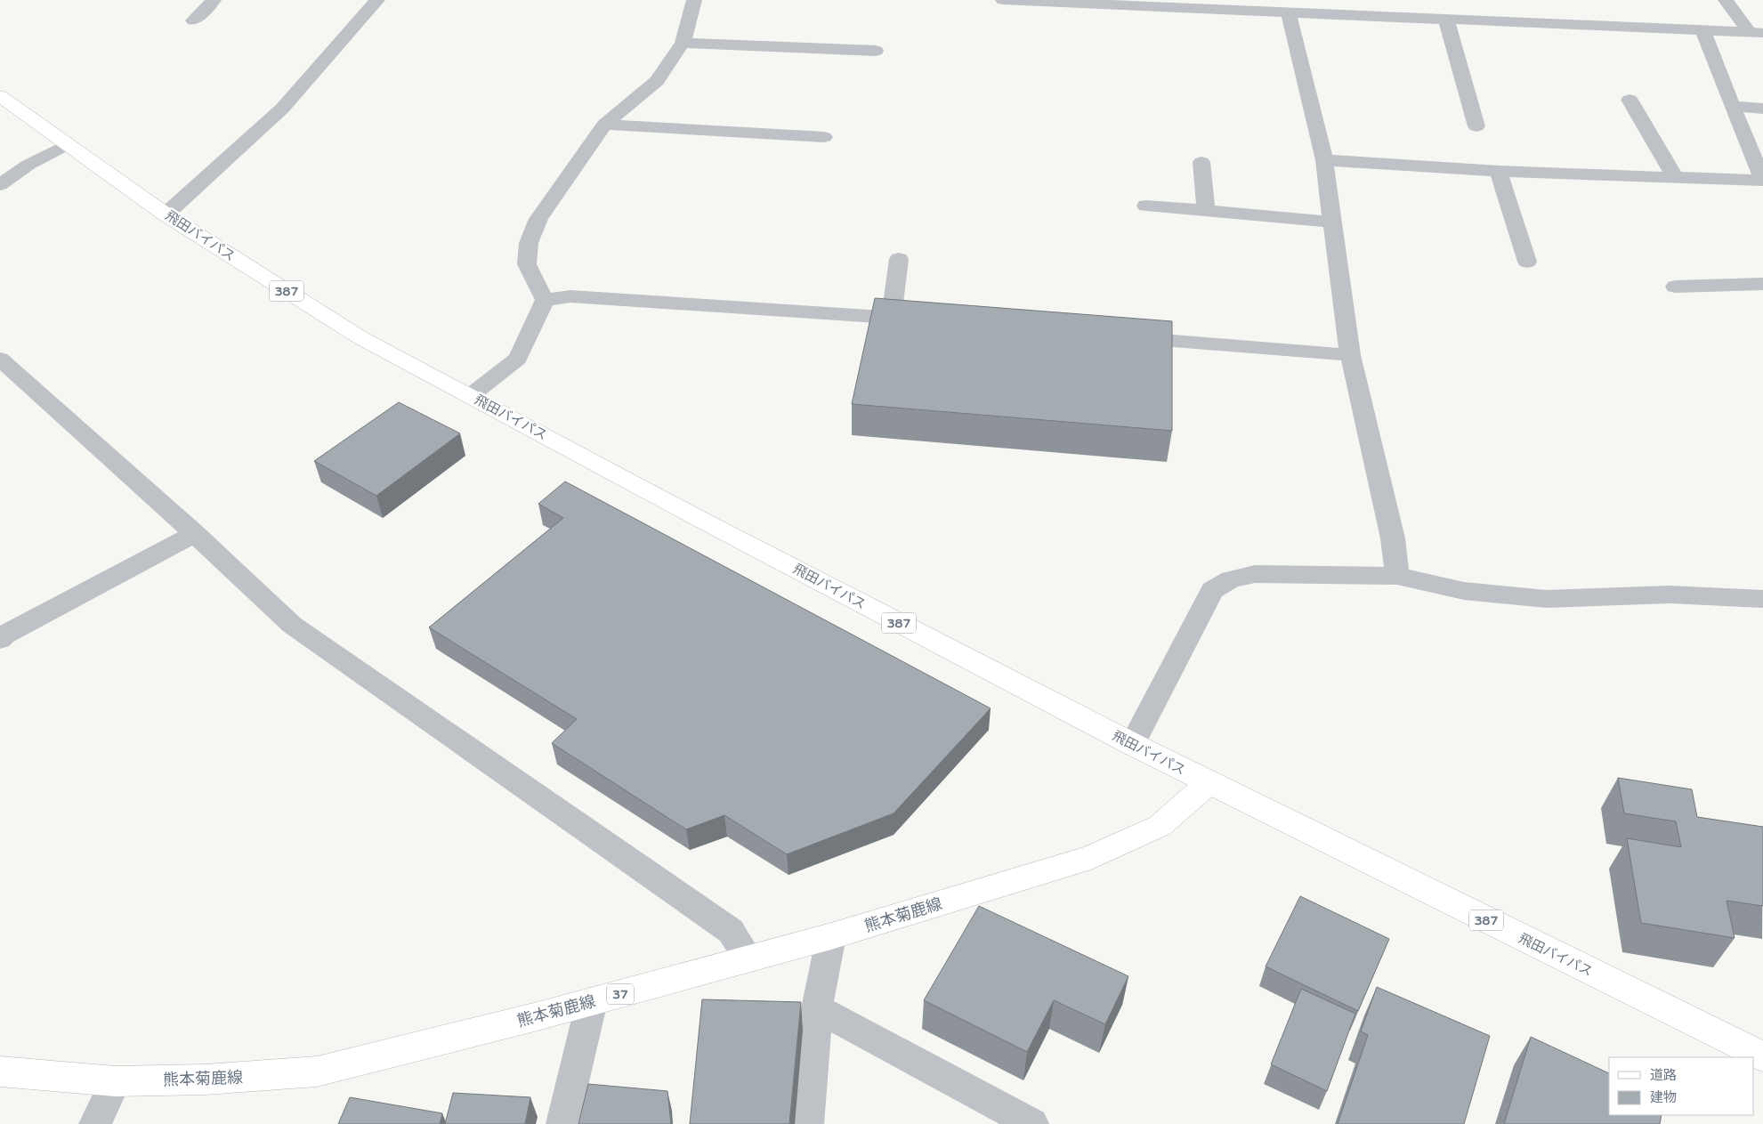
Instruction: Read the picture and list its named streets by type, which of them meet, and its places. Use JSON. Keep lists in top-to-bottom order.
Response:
{
  "streets": {
    "main road": [
      "飛田バイパス",
      "387",
      "熊本菊鹿線",
      "37"
    ]
  },
  "crossings": [
    ["飛田バイパス", "熊本菊鹿線"]
  ],
  "legend": ["道路", "建物"]
}
